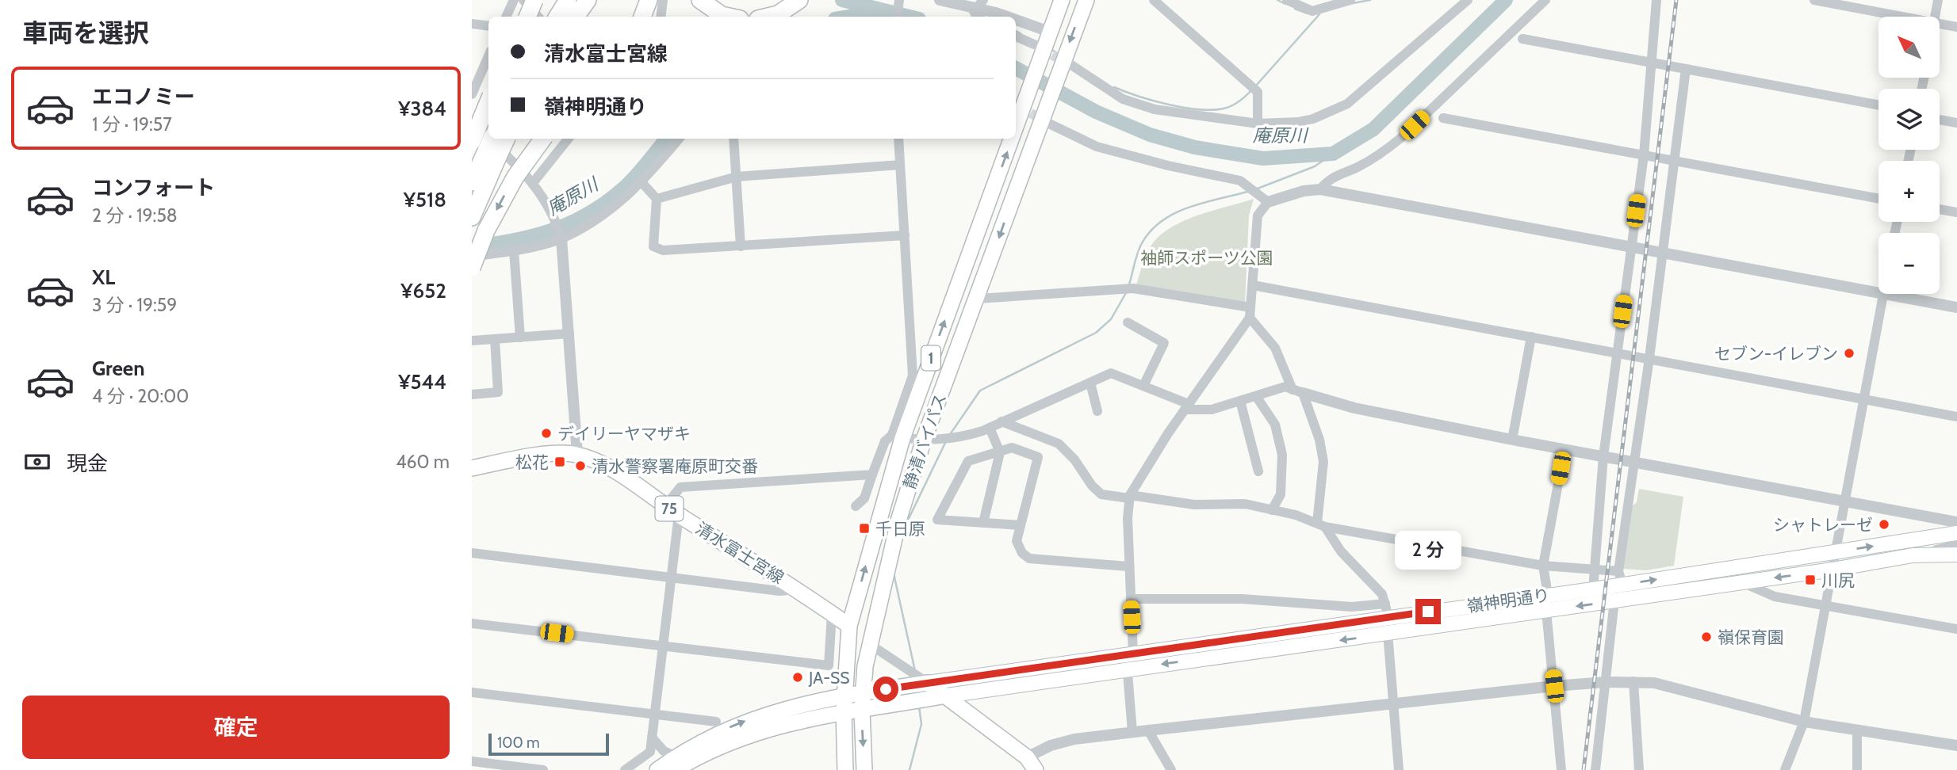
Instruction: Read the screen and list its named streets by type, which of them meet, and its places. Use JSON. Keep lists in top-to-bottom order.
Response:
{
  "streets": {
    "main road": [
      "1",
      "静清バイパス",
      "75",
      "清水富士宮線",
      "嶺神明通り"
    ]
  },
  "crossings": [
    ["静清バイパス", "清水富士宮線"]
  ],
  "water": ["庵原川"],
  "parks": ["袖師スポーツ公園"],
  "places": {
    "other": [
      "セブン-イレブン",
      "デイリーヤマザキ",
      "清水警察署庵原町交番",
      "シャトレーゼ",
      "嶺保育園",
      "JA-SS"
    ],
    "transit": ["松花", "千日原", "川尻"]
  },
  "scale_bar": "100 m",
  "north": "top left",
  "page": {
    "heading": "車両を選択",
    "map_buttons": ["+", "−"],
    "banner": ["清水富士宮線", "嶺神明通り"],
    "list": [
      {
        "name": "エコノミー",
        "note": "1 分 · 19:57",
        "value": "¥384"
      },
      {
        "name": "コンフォート",
        "note": "2 分 · 19:58",
        "value": "¥518"
      },
      {
        "name": "XL",
        "note": "3 分 · 19:59",
        "value": "¥652"
      },
      {
        "name": "Green",
        "note": "4 分 · 20:00",
        "value": "¥544"
      }
    ],
    "pay": ["現金", "460 m"],
    "bubble": "2 分",
    "buttons": "確定",
    "scale": "100 m"
  }
}
